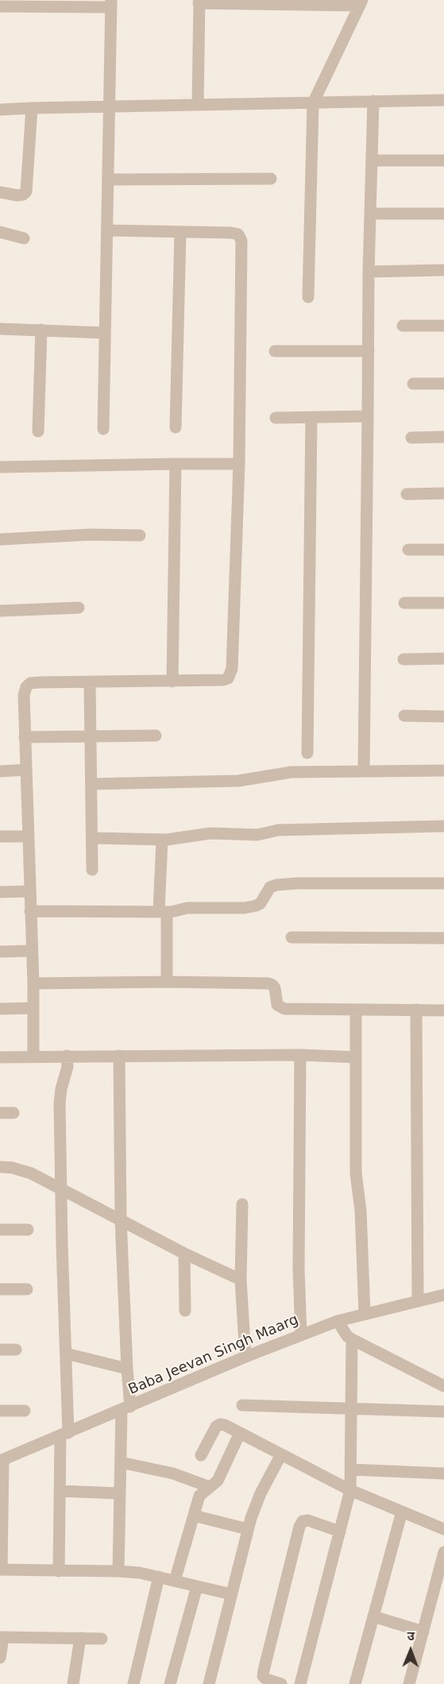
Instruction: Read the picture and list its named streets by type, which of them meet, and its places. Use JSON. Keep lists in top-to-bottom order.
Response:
{
  "streets": {
    "street": ["Baba Jeevan Singh Maarg"]
  },
  "north": "top"
}
